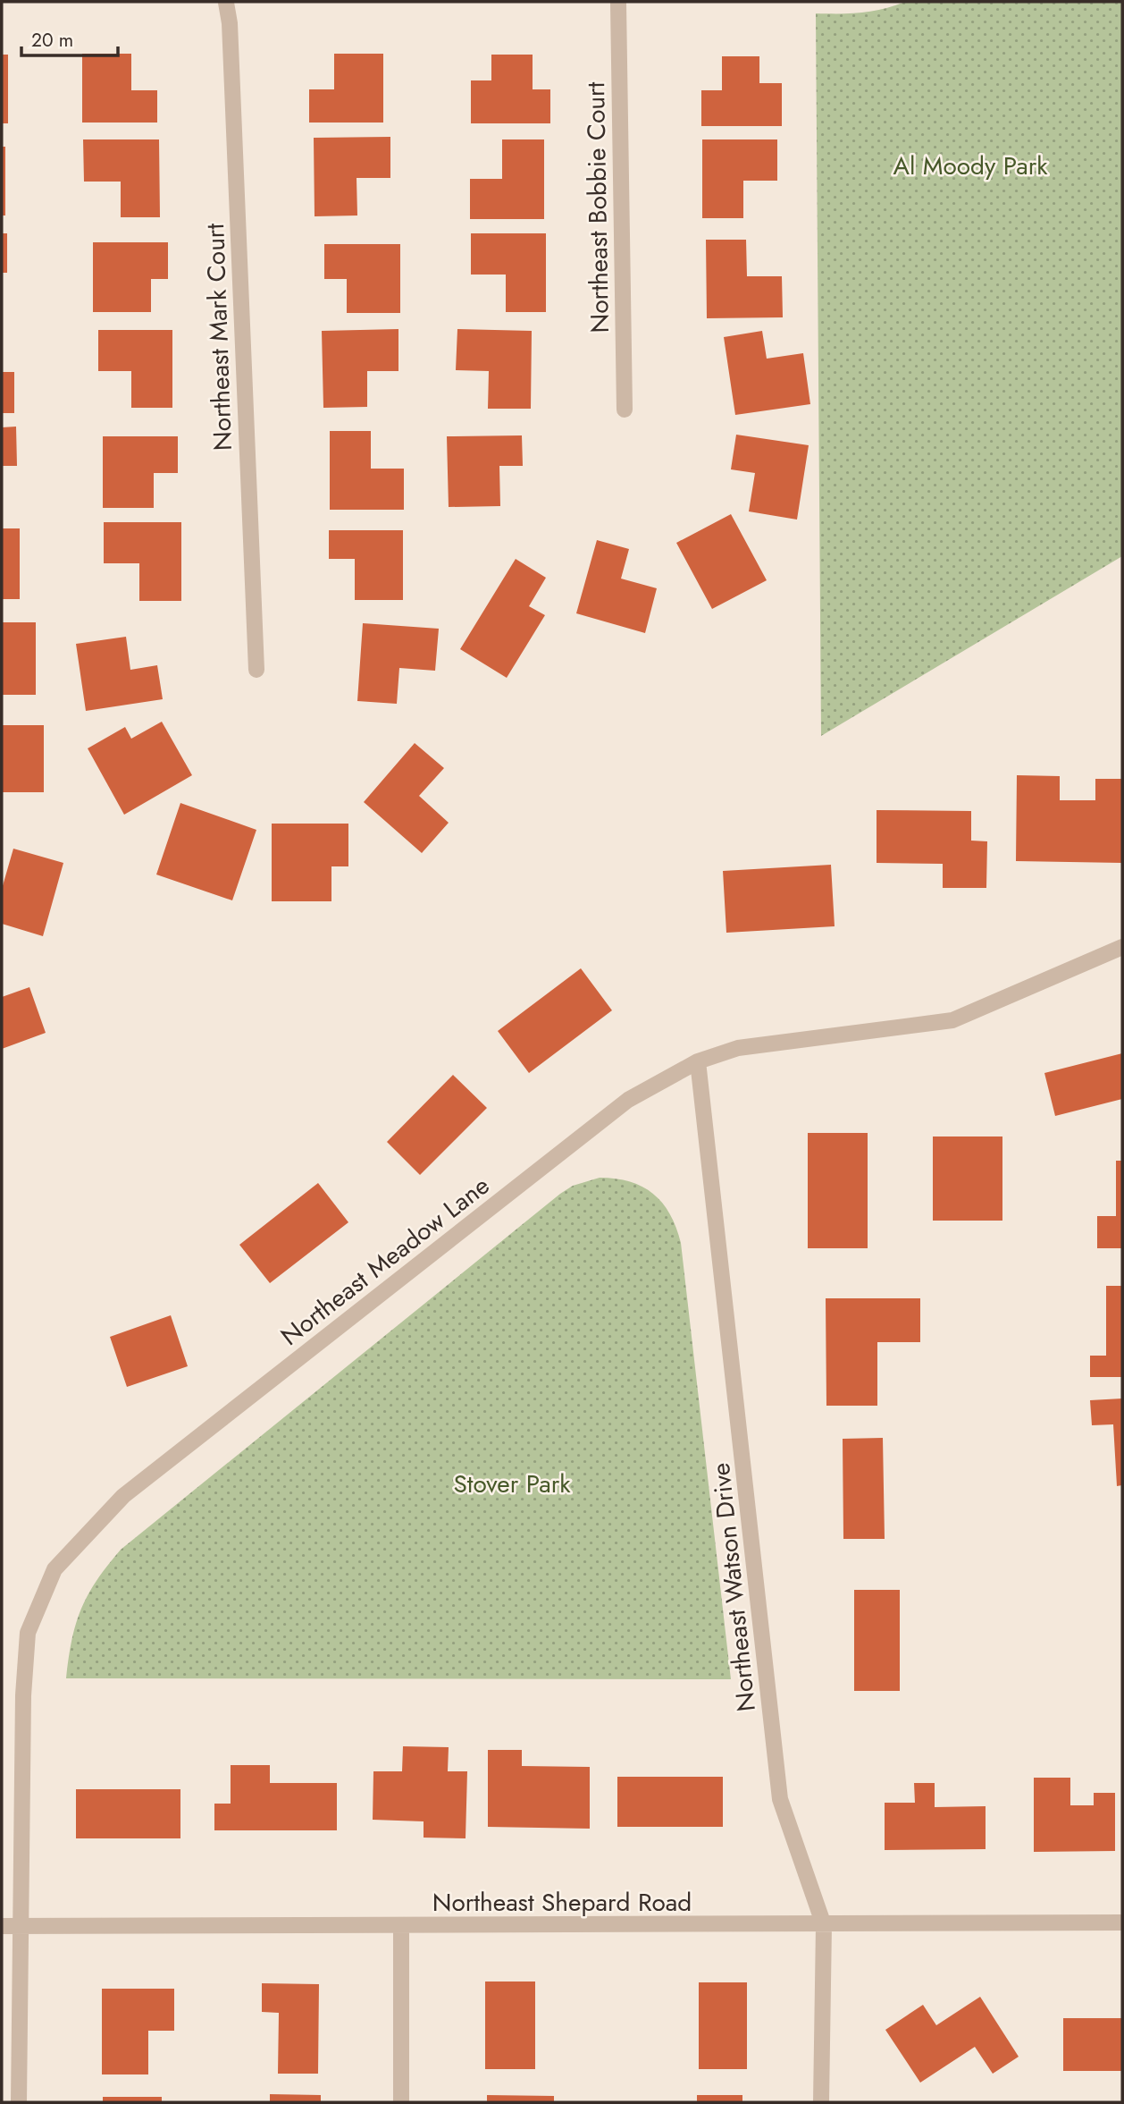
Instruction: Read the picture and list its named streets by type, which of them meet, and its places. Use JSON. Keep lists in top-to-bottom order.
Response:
{
  "streets": {
    "street": [
      "Northeast Bobbie Court",
      "Northeast Mark Court",
      "Northeast Meadow Lane",
      "Northeast Watson Drive",
      "Northeast Shepard Road"
    ]
  },
  "crossings": [
    ["Northeast Meadow Lane", "Northeast Watson Drive"],
    ["Northeast Meadow Lane", "Northeast Shepard Road"],
    ["Northeast Watson Drive", "Northeast Shepard Road"]
  ],
  "parks": ["Al Moody Park", "Stover Park"],
  "scale_bar": "20 m"
}
